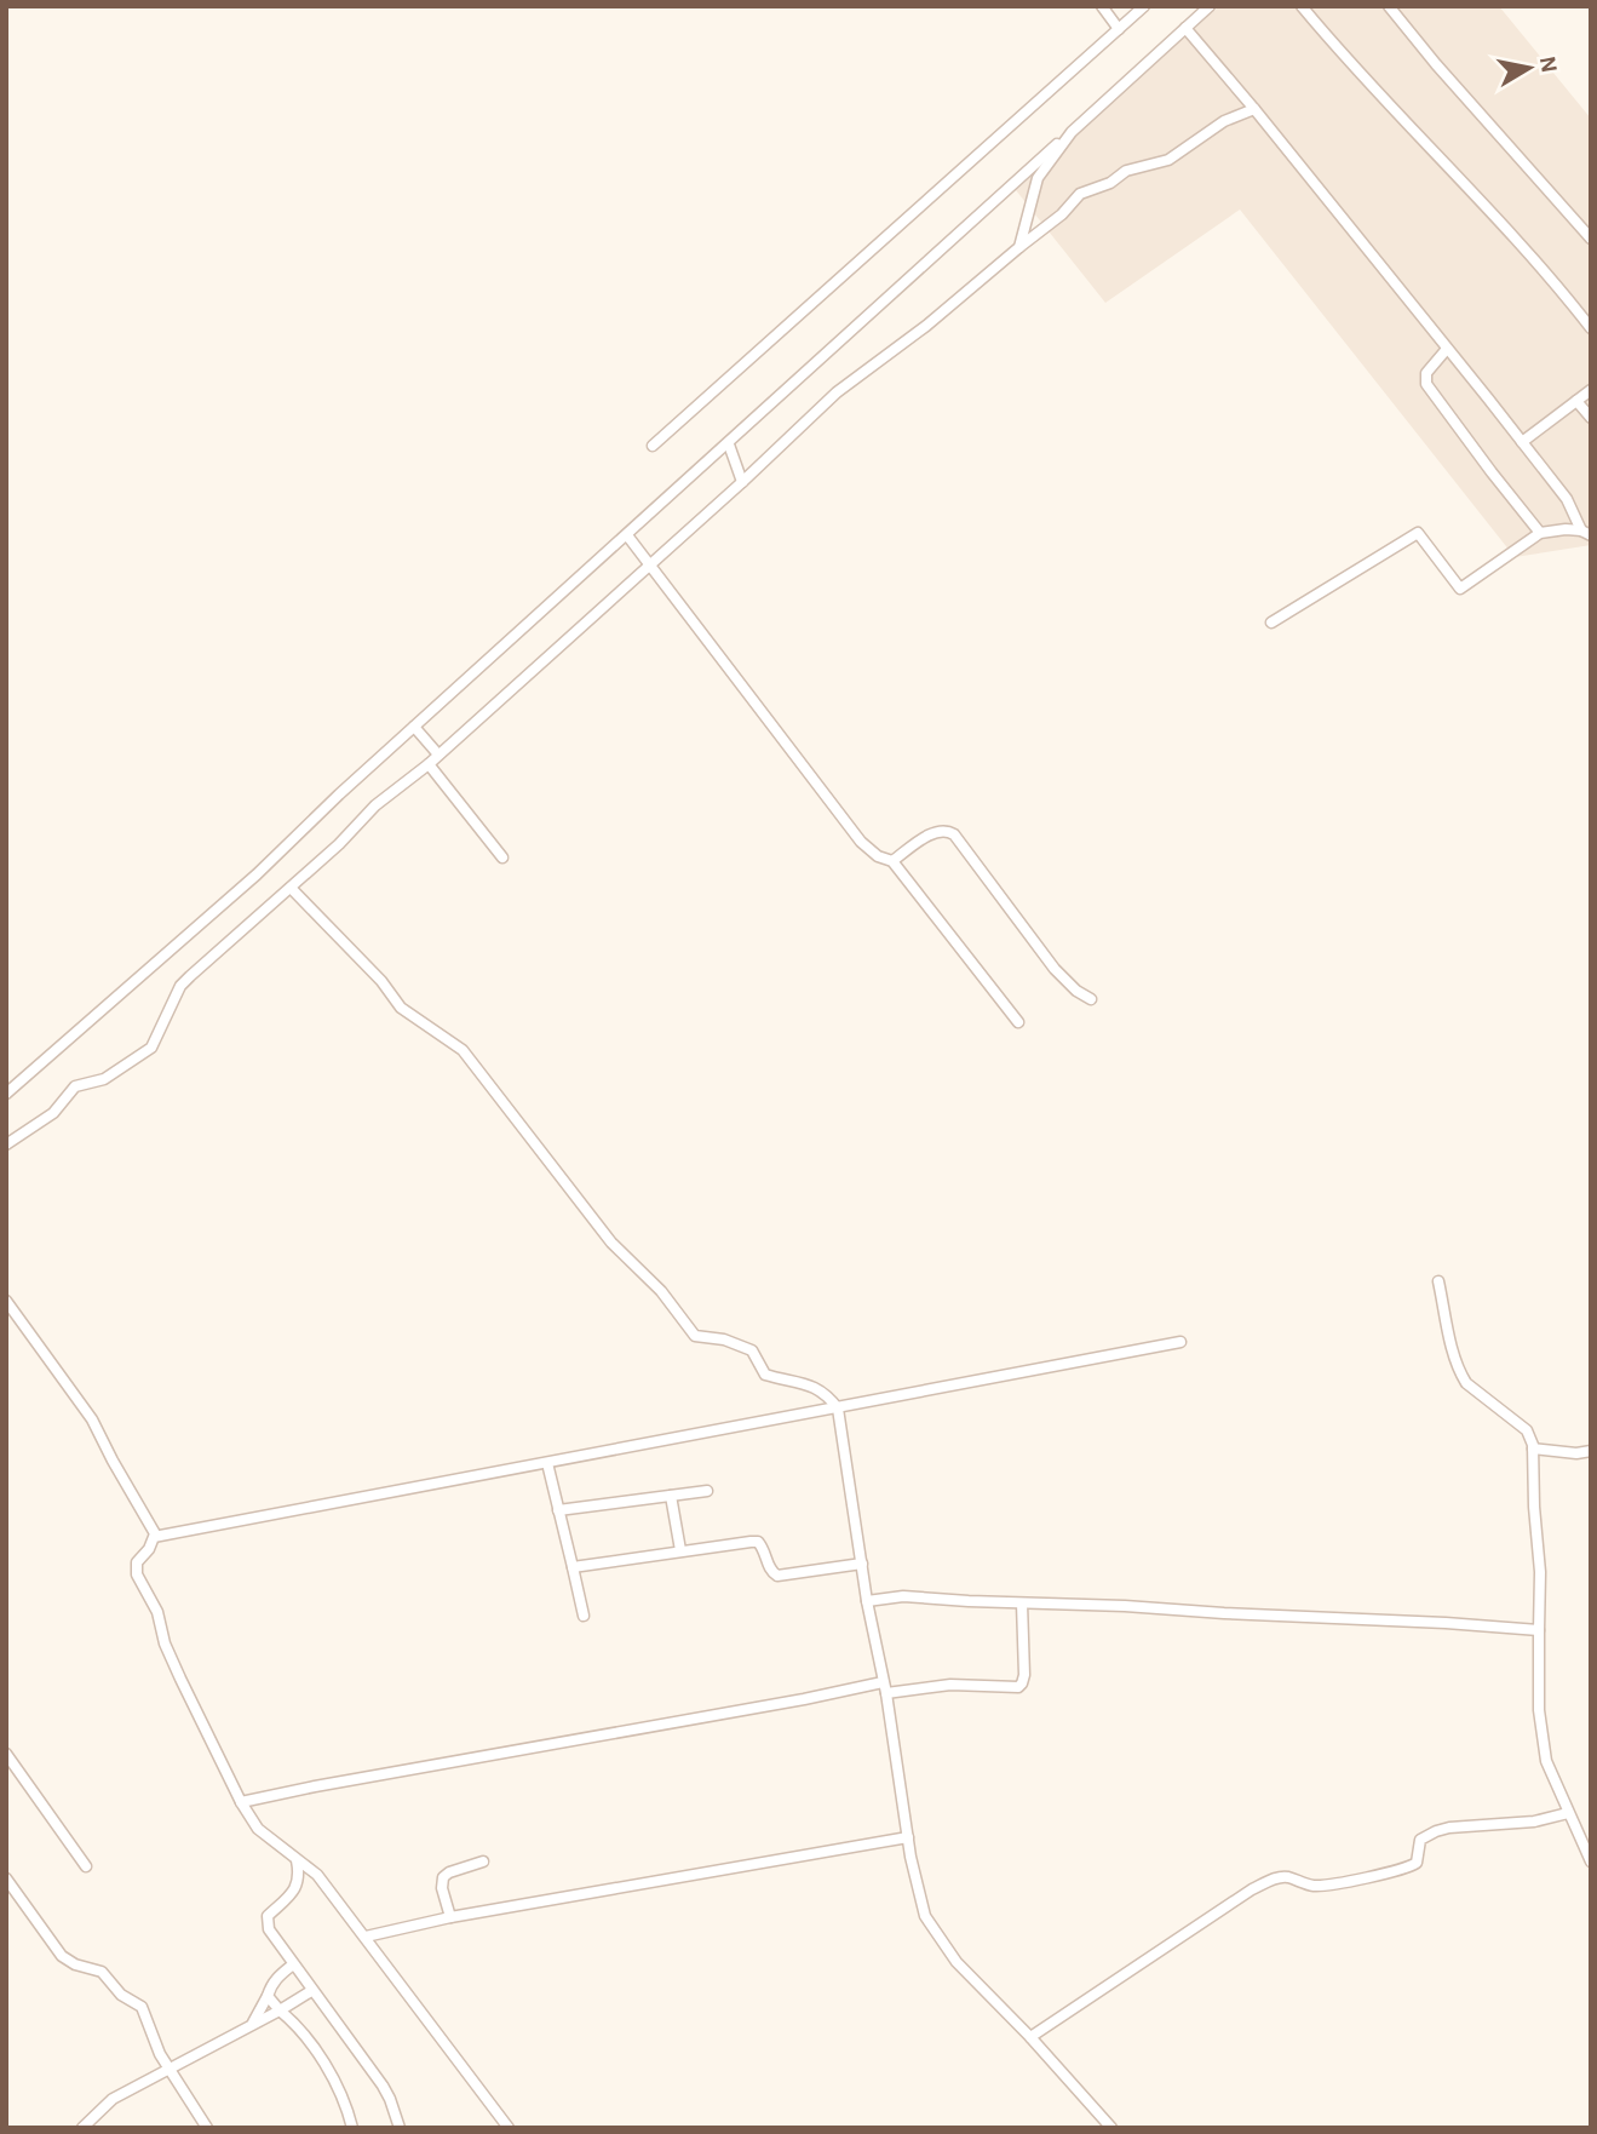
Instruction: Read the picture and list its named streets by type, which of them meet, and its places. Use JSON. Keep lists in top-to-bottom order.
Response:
{
  "north": "right"
}
